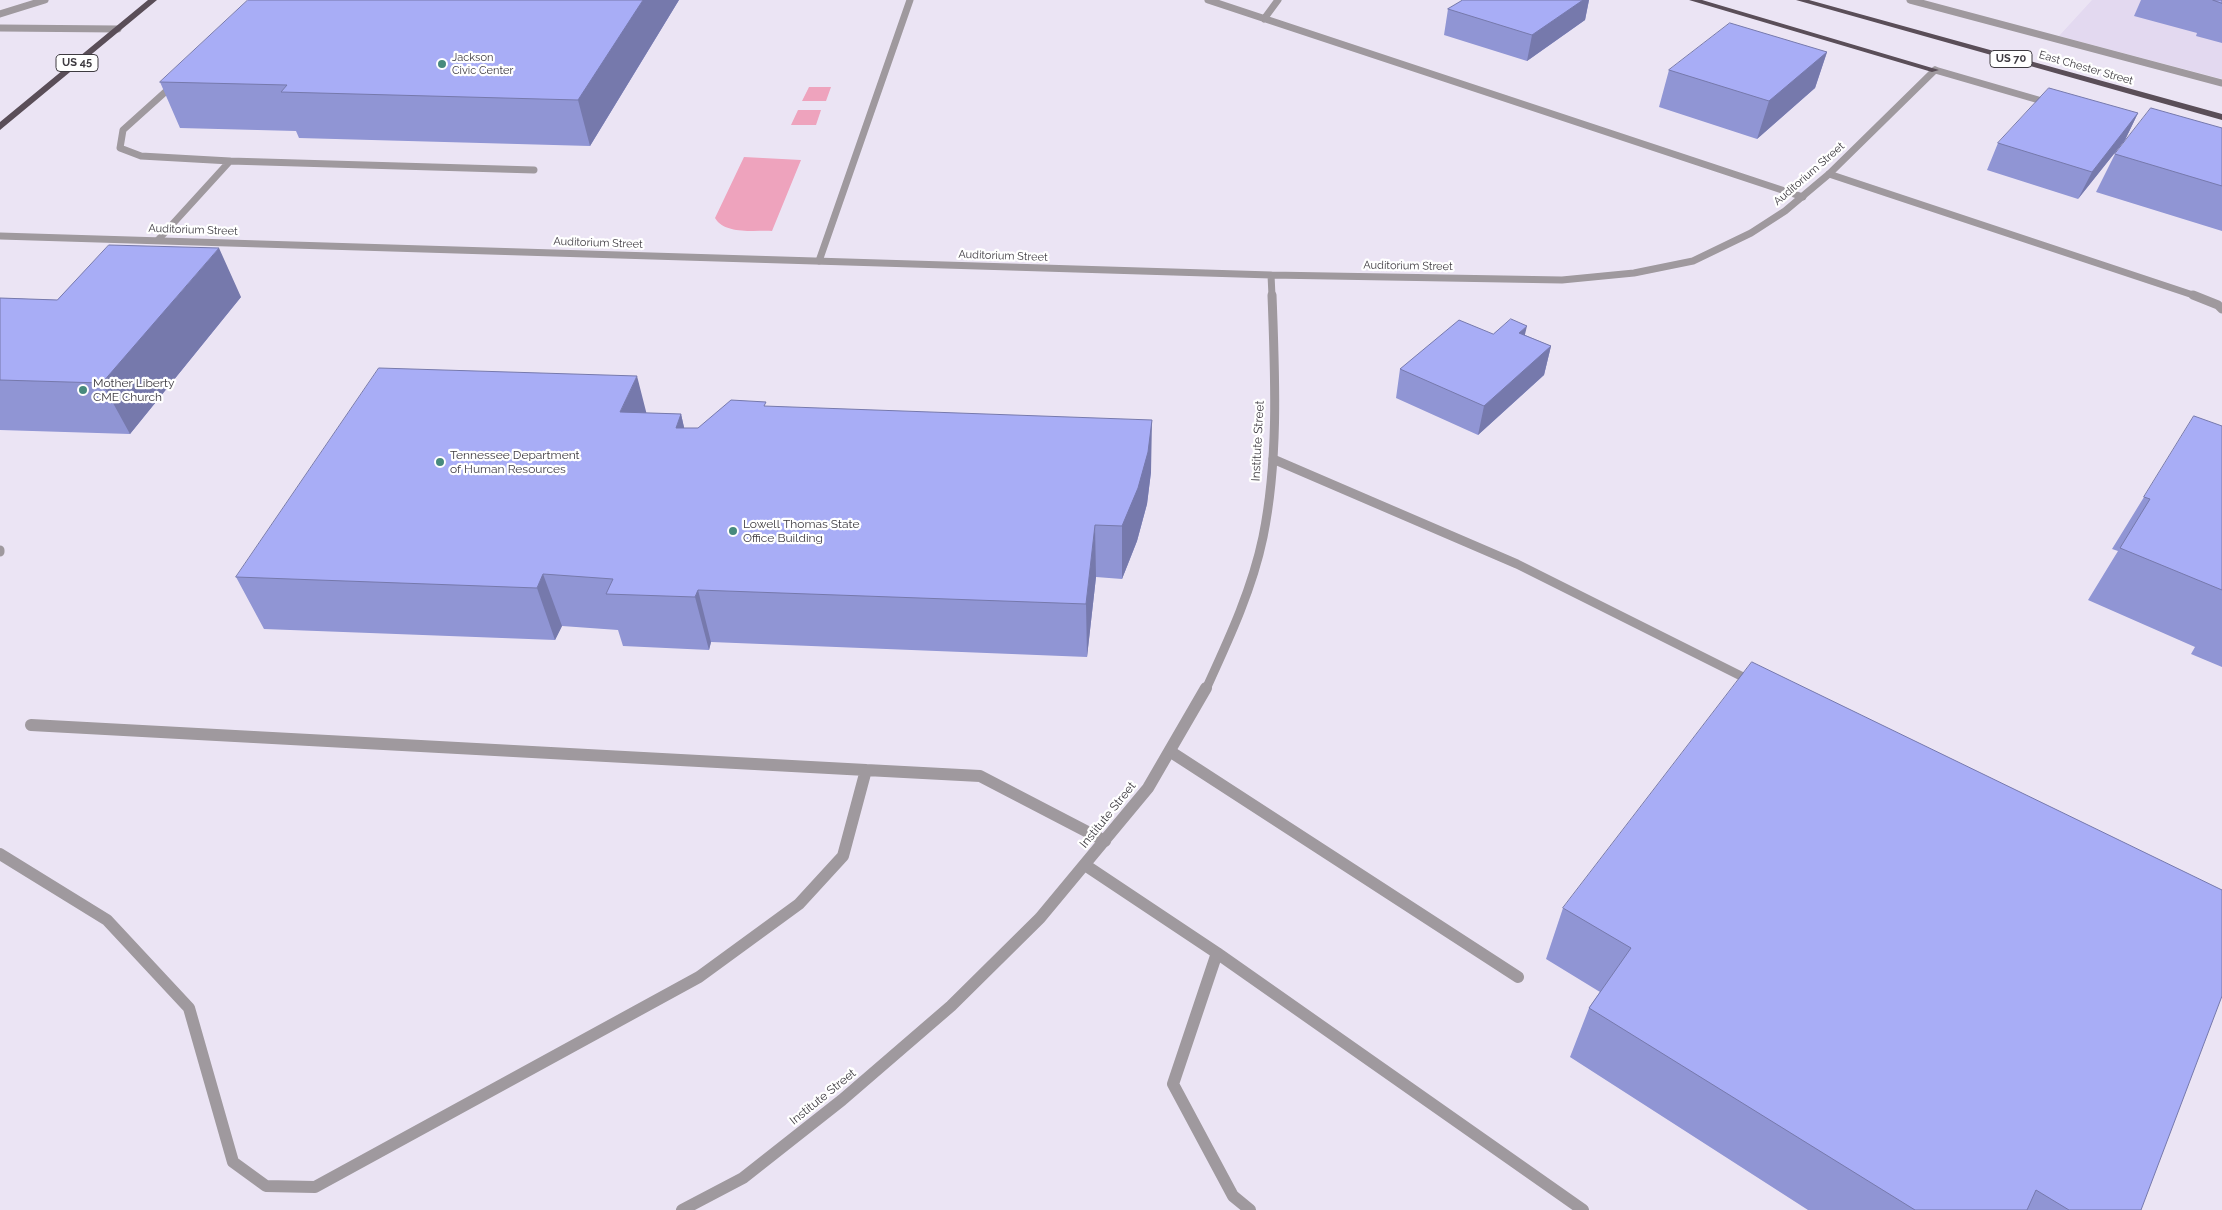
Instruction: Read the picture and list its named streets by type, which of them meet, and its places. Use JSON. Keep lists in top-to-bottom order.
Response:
{
  "streets": {
    "highway": ["US 70", "US 45", "East Chester Street"],
    "street": ["Auditorium Street", "Institute Street"]
  },
  "crossings": [
    ["Auditorium Street", "Institute Street"]
  ],
  "places": [
    "Jackson Civic Center",
    "Mother Liberty CME Church",
    "Tennessee Department of Human Resources",
    "Lowell Thomas State Office Building"
  ]
}
